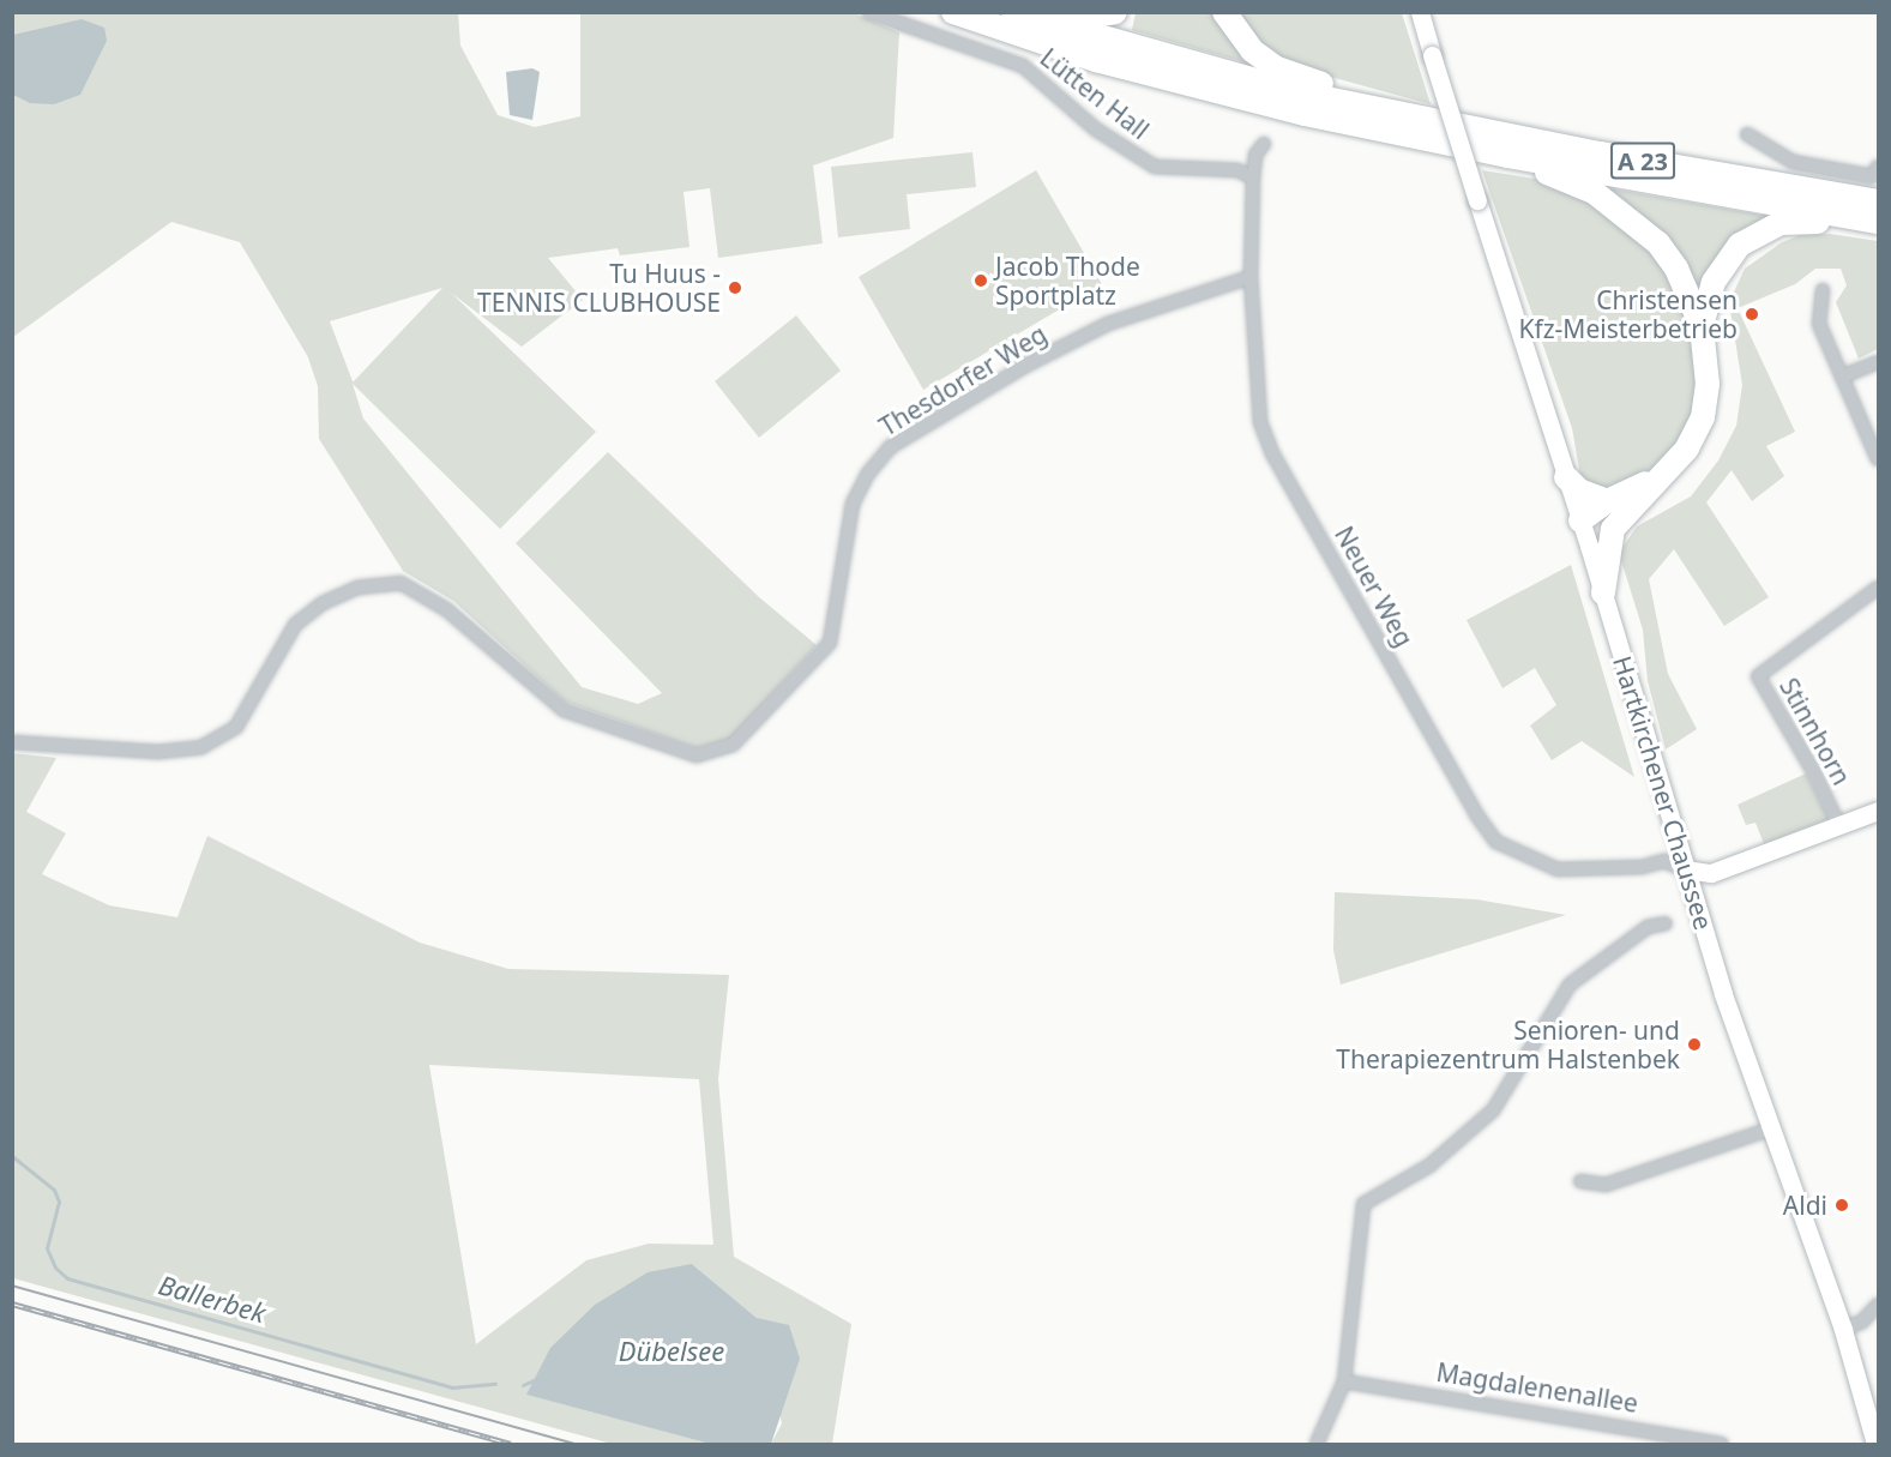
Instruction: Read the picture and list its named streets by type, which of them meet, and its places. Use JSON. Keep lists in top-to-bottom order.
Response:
{
  "streets": {
    "highway": ["A 23"],
    "main road": ["Hartkirchener Chaussee"],
    "street": [
      "Lütten Hall",
      "Thesdorfer Weg",
      "Neuer Weg",
      "Stinnhorn",
      "Magdalenenallee"
    ]
  },
  "crossings": [
    ["Lütten Hall", "Neuer Weg"],
    ["Thesdorfer Weg", "Neuer Weg"],
    ["Neuer Weg", "Hartkirchener Chaussee"]
  ],
  "water": ["Ballerbek", "Dübelsee"],
  "places": [
    "Jacob Thode Sportplatz",
    "Tu Huus - TENNIS CLUBHOUSE",
    "Christensen Kfz-Meisterbetrieb",
    "Senioren- und Therapiezentrum Halstenbek",
    "Aldi"
  ]
}
